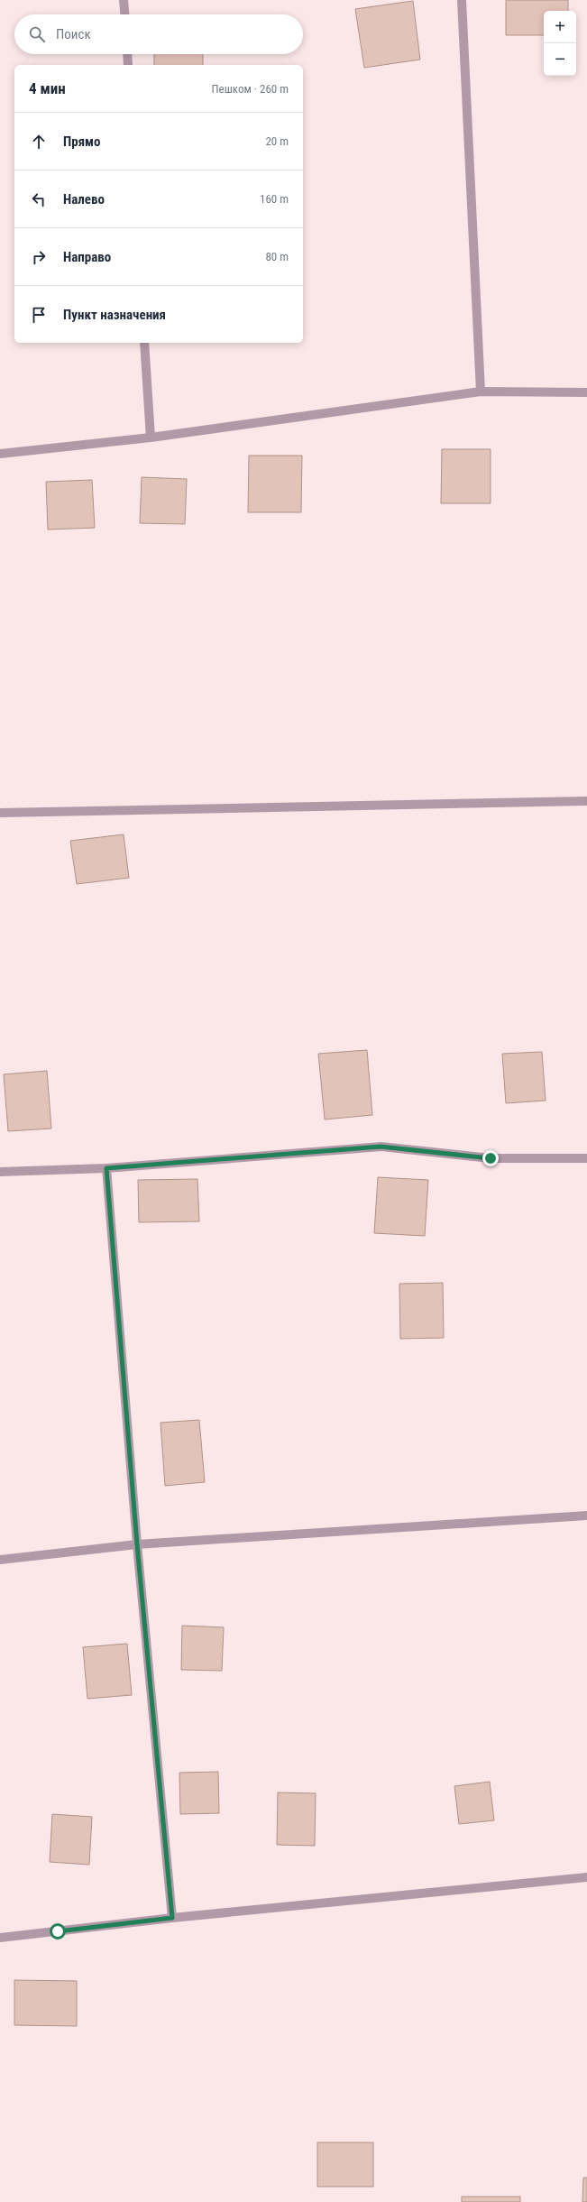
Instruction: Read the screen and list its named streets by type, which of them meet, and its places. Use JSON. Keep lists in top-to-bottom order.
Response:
{
  "page": {
    "map_buttons": ["+", "−"],
    "search": "Поиск",
    "heading": ["4 мин", "Пешком · 260 m"],
    "list": [
      ["Прямо", "20 m"],
      ["Налево", "160 m"],
      ["Направо", "80 m"],
      "Пункт назначения"
    ]
  }
}
